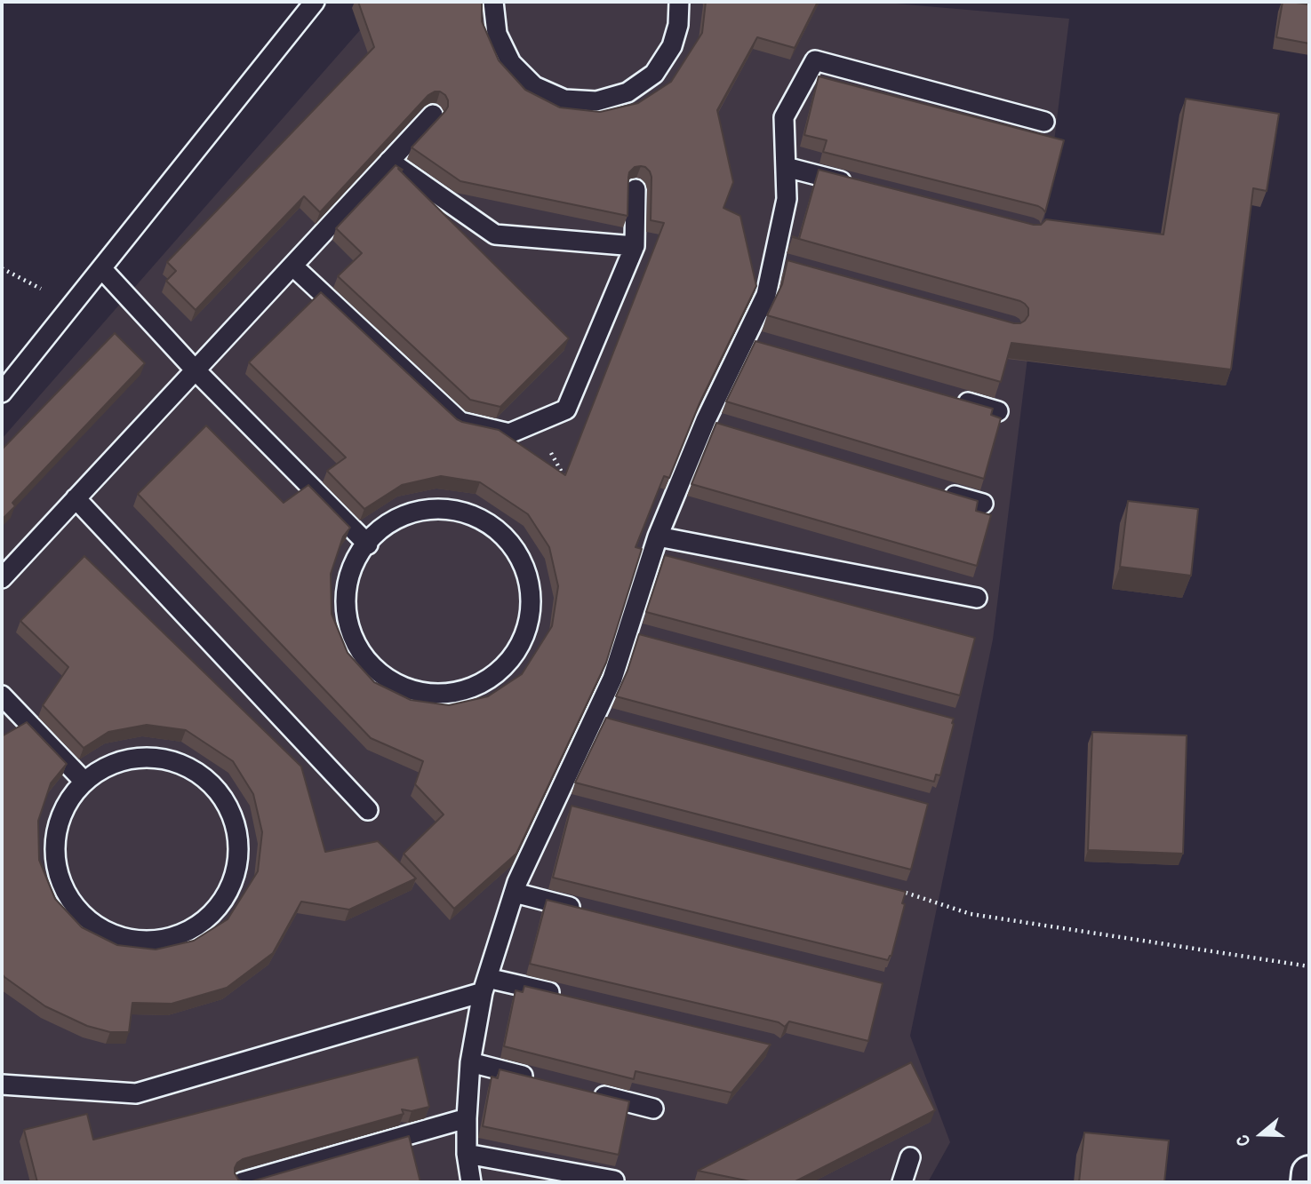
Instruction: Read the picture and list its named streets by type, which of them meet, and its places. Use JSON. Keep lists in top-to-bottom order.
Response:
{
  "north": "left"
}
